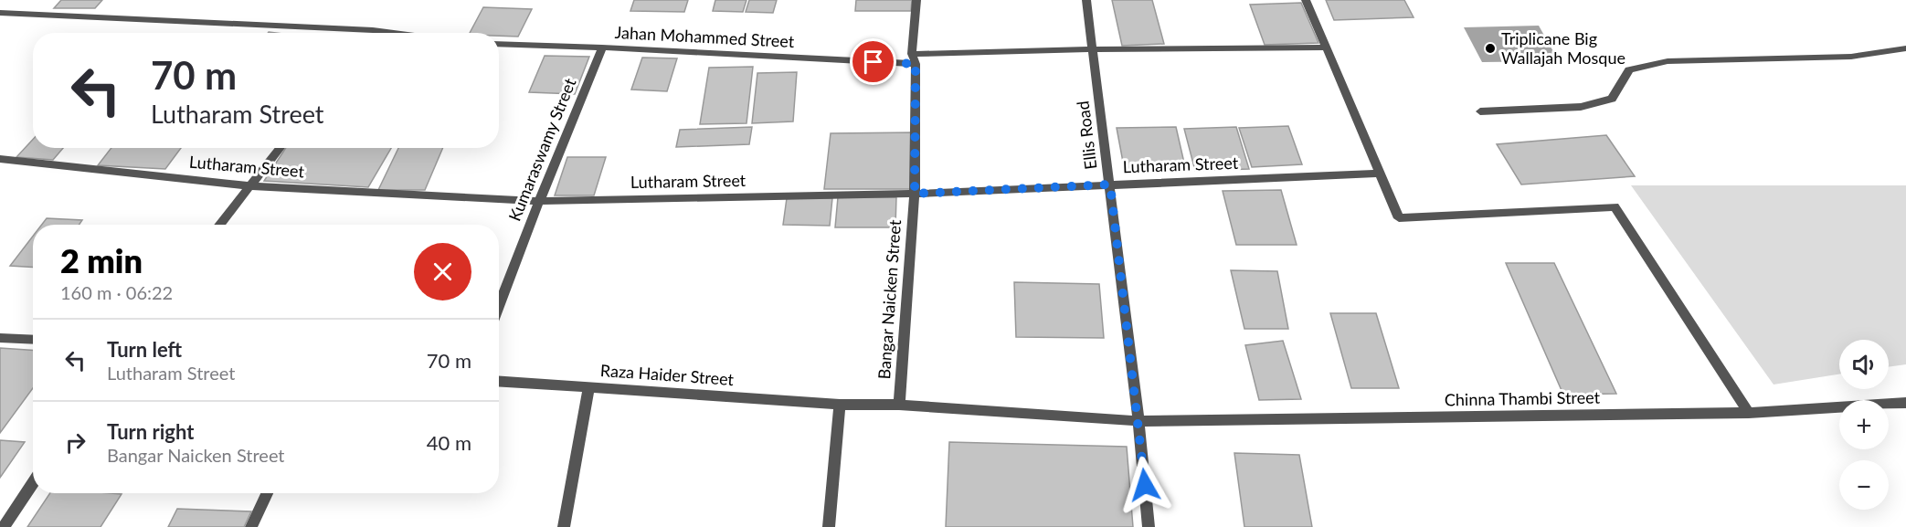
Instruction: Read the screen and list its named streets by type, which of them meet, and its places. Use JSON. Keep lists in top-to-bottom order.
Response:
{
  "streets": {
    "street": [
      "Jahan Mohammed Street",
      "Ellis Road",
      "Kumaraswamy Street",
      "Lutharam Street",
      "Bangar Naicken Street",
      "Raza Haider Street",
      "Chinna Thambi Street"
    ]
  },
  "crossings": [
    ["Jahan Mohammed Street", "Ellis Road"],
    ["Jahan Mohammed Street", "Kumaraswamy Street"],
    ["Jahan Mohammed Street", "Bangar Naicken Street"],
    ["Ellis Road", "Lutharam Street"],
    ["Ellis Road", "Chinna Thambi Street"],
    ["Kumaraswamy Street", "Lutharam Street"],
    ["Lutharam Street", "Bangar Naicken Street"],
    ["Bangar Naicken Street", "Raza Haider Street"],
    ["Bangar Naicken Street", "Chinna Thambi Street"],
    ["Raza Haider Street", "Chinna Thambi Street"]
  ],
  "places": ["Triplicane Big Wallajah Mosque"],
  "page": {
    "turn": ["70 m", "Lutharam Street"],
    "heading": ["2 min", "160 m · 06:22"],
    "list": [
      {
        "name": "Turn left",
        "note": "Lutharam Street",
        "value": "70 m"
      },
      {
        "name": "Turn right",
        "note": "Bangar Naicken Street",
        "value": "40 m"
      }
    ],
    "map_buttons": ["+", "−"]
  }
}
